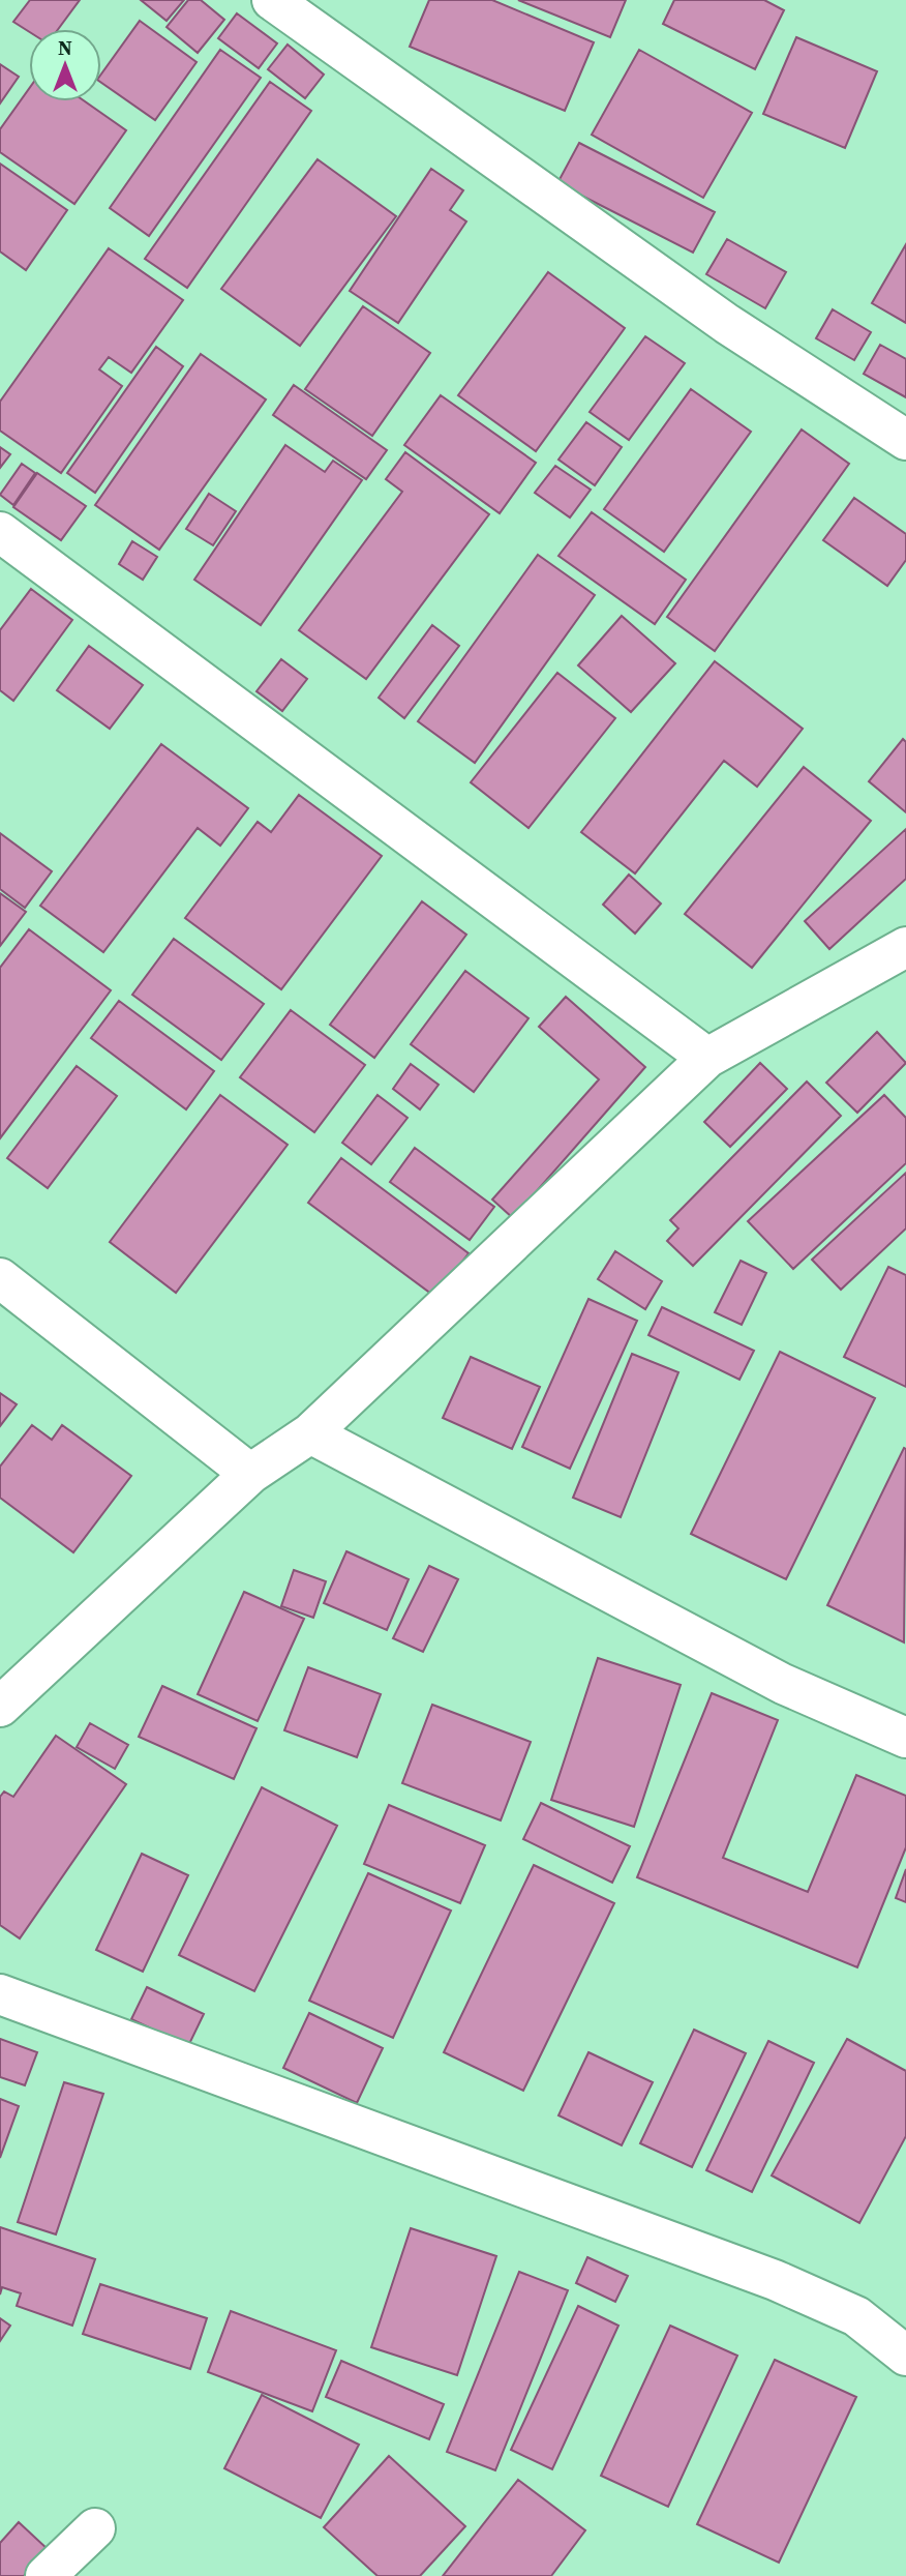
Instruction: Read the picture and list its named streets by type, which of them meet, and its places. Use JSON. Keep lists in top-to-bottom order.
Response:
{
  "north": "top"
}
